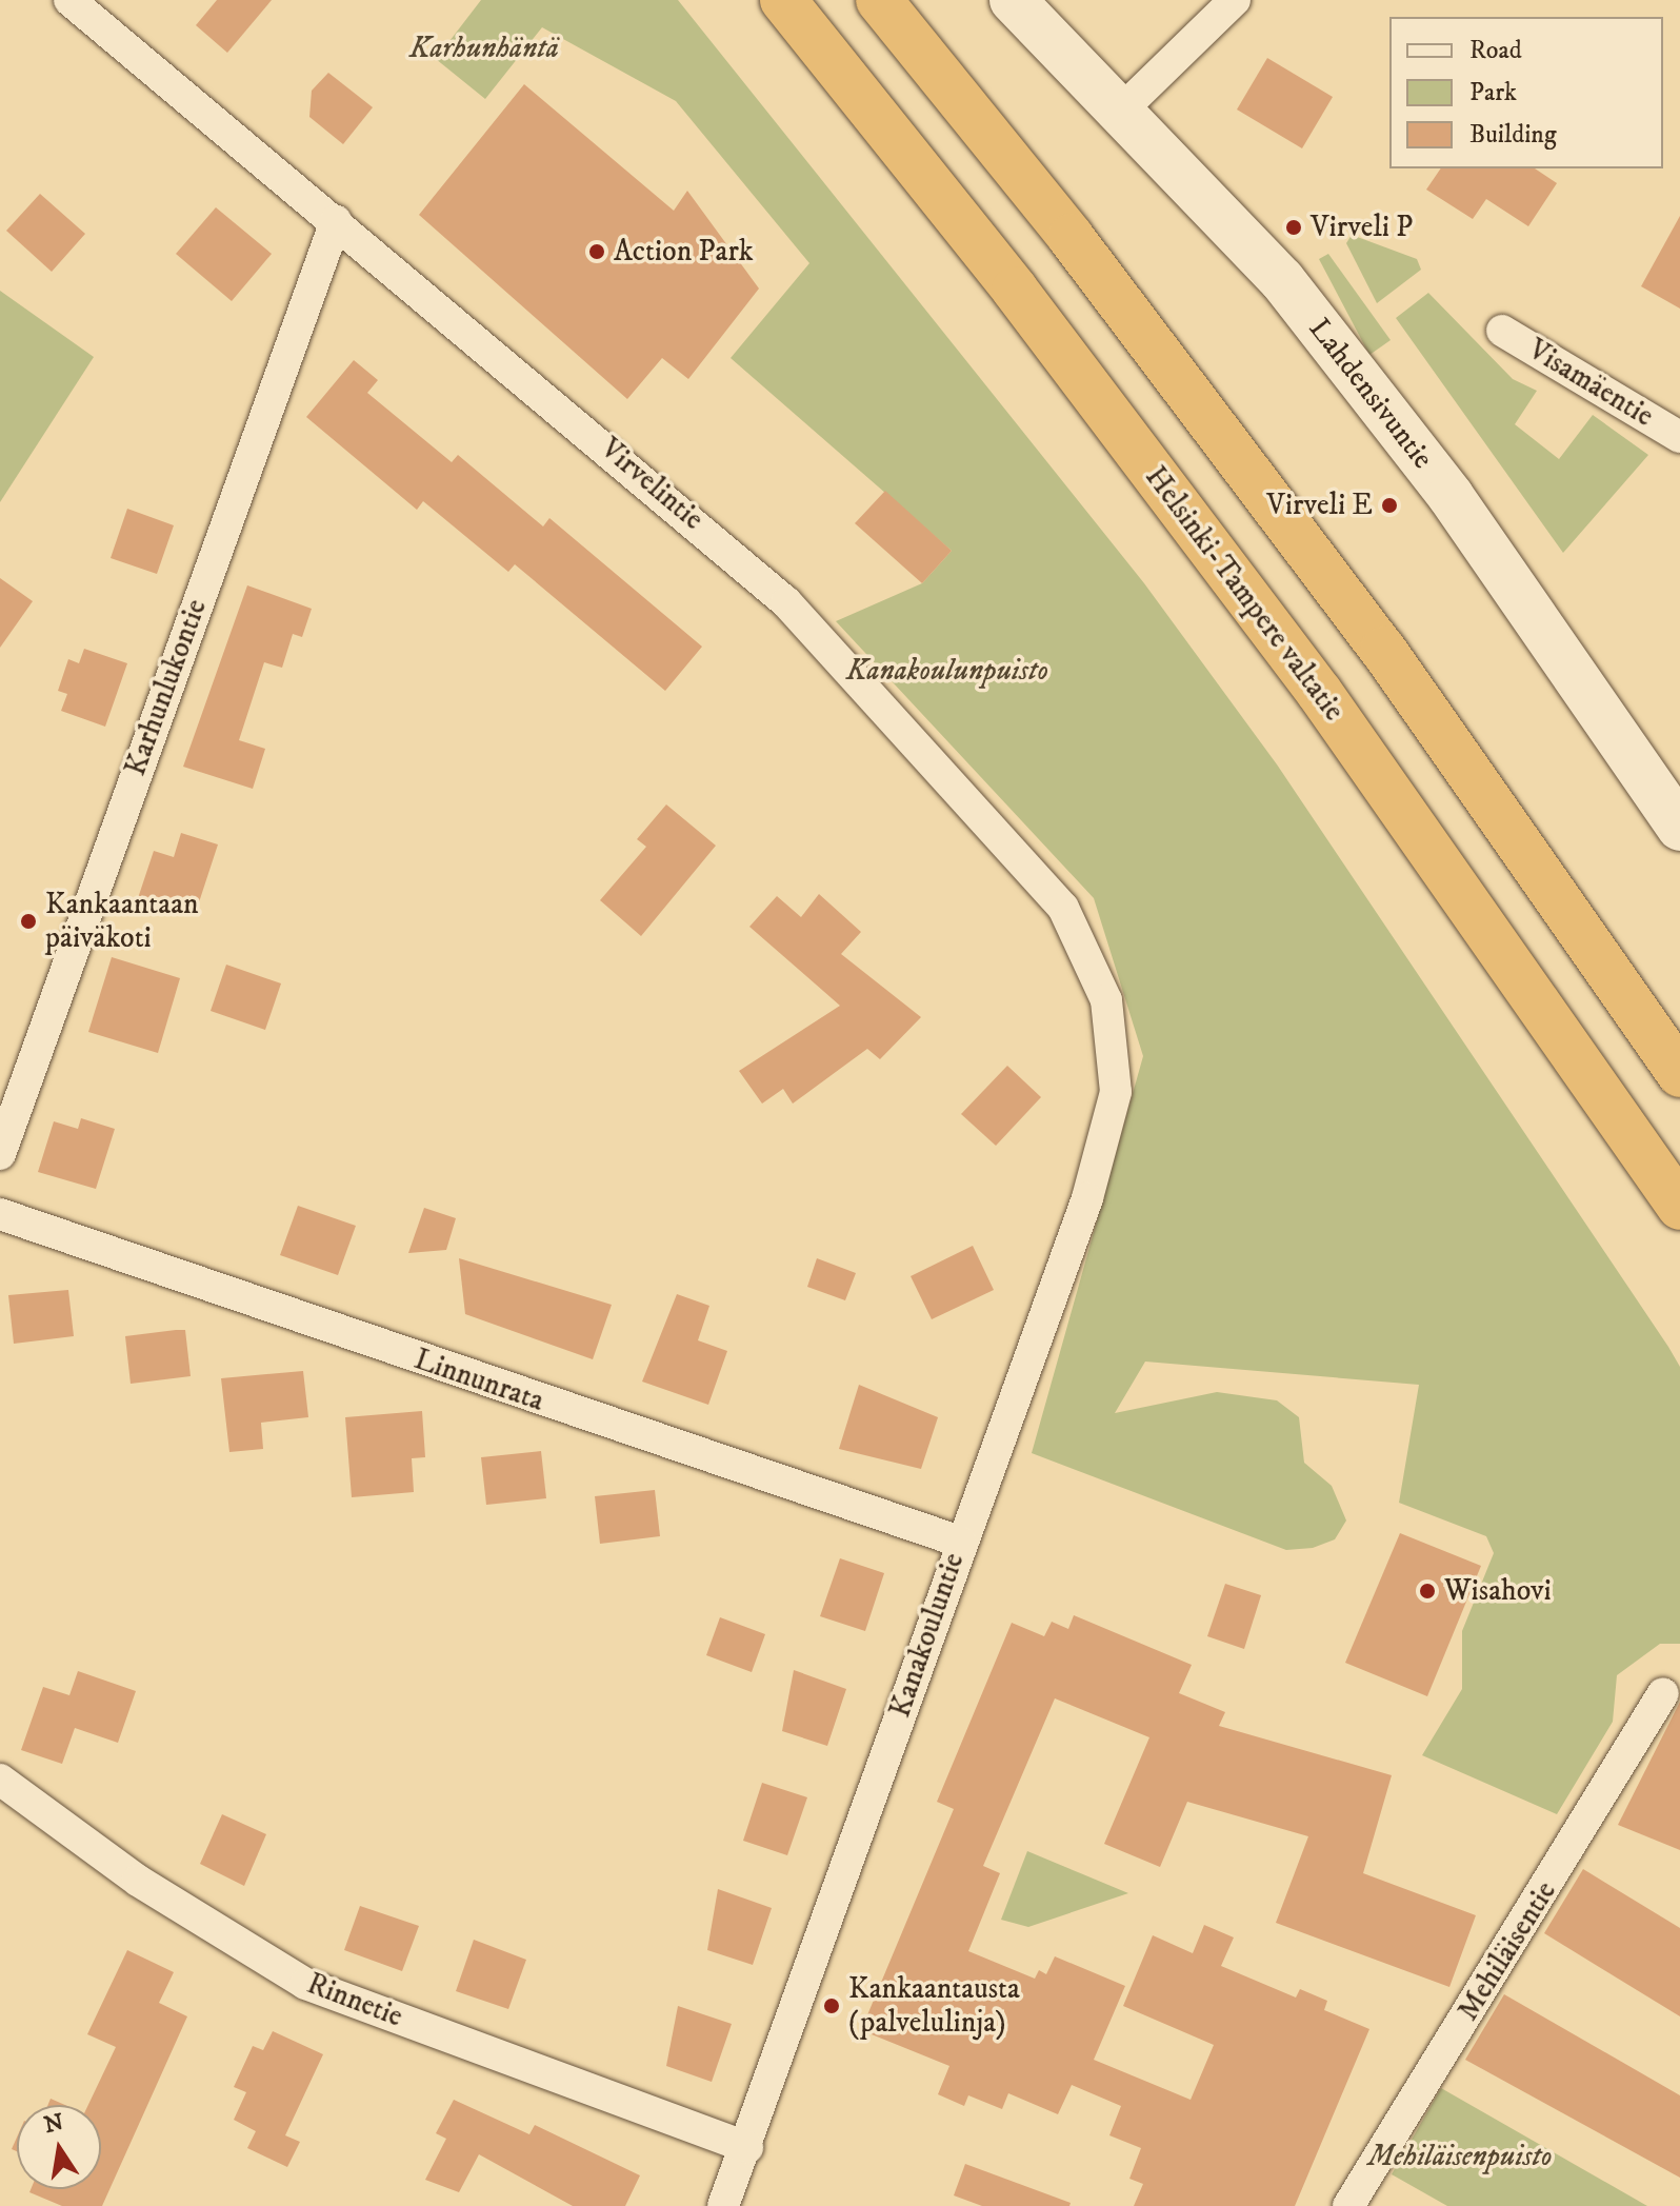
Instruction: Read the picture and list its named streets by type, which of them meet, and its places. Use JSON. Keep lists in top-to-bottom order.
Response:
{
  "streets": {
    "highway": ["Helsinki-Tampere valtatie"],
    "main road": ["Lahdensivuntie"],
    "street": [
      "Visamäentie",
      "Virvelintie",
      "Karhunlukontie",
      "Linnunrata",
      "Kanakouluntie",
      "Mehiläisentie",
      "Rinnetie"
    ]
  },
  "crossings": [
    ["Virvelintie", "Karhunlukontie"],
    ["Virvelintie", "Kanakouluntie"],
    ["Linnunrata", "Kanakouluntie"],
    ["Kanakouluntie", "Rinnetie"]
  ],
  "parks": ["Karhunhäntä", "Kanakoulunpuisto", "Mehiläisenpuisto"],
  "places": [
    "Virveli P",
    "Action Park",
    "Virveli E",
    "Kankaantaan päiväkoti",
    "Wisahovi",
    "Kankaantausta (palvelulinja)"
  ],
  "legend": ["Road", "Park", "Building"],
  "north": "top"
}
